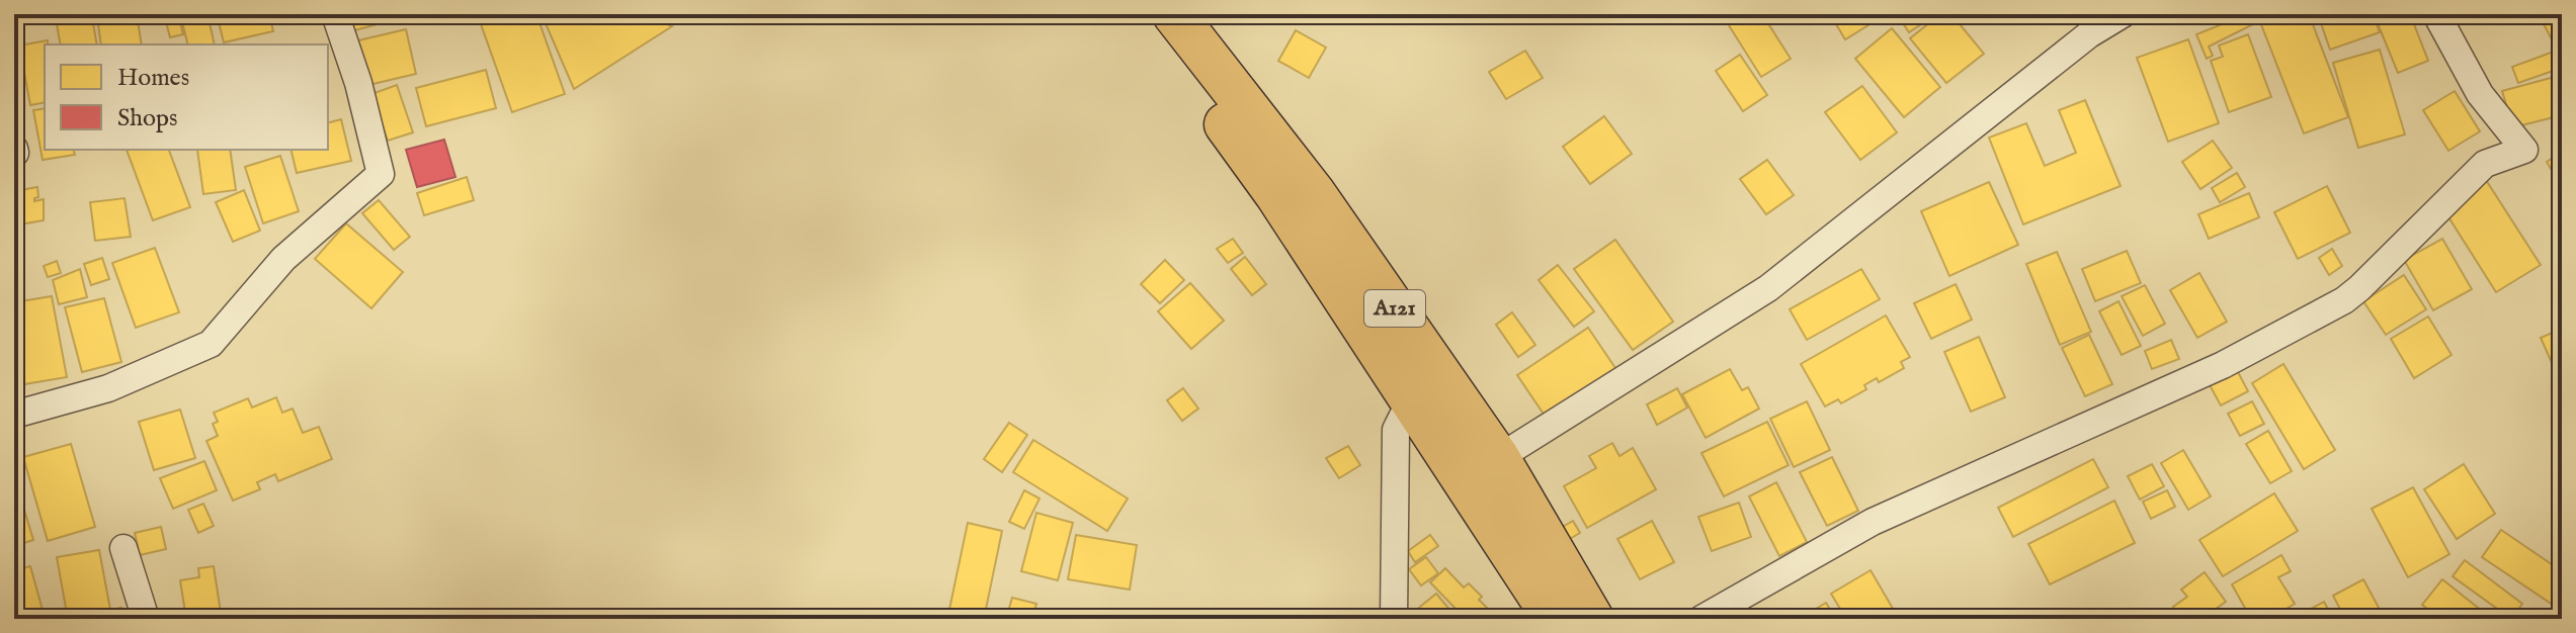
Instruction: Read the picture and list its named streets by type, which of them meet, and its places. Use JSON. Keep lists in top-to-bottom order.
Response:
{
  "streets": {
    "main road": ["A121"]
  },
  "legend": ["Homes", "Shops"]
}
